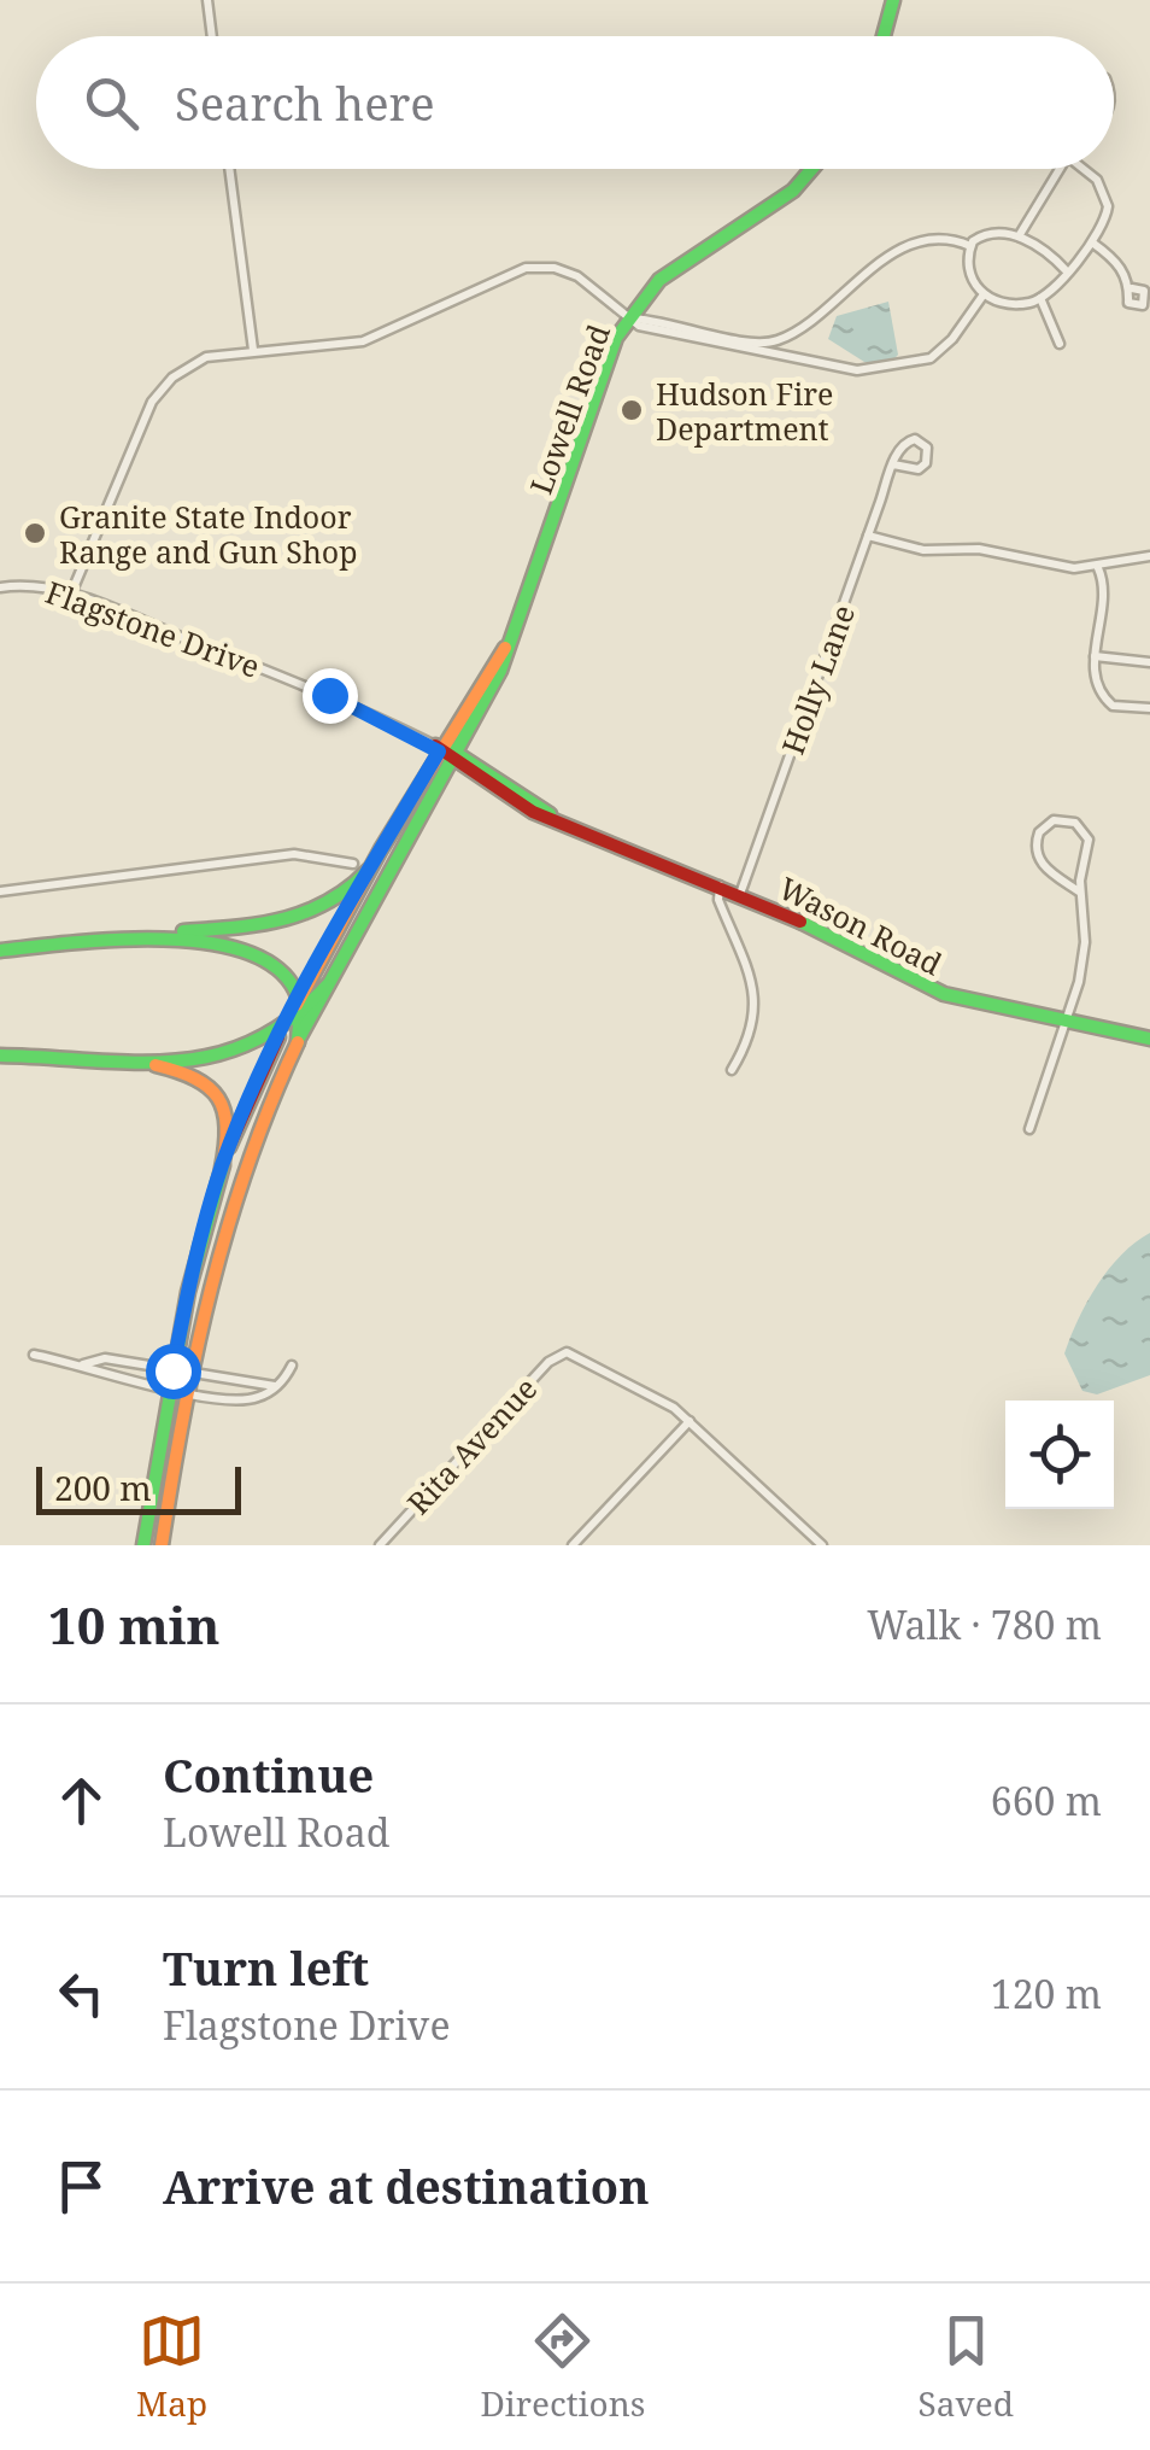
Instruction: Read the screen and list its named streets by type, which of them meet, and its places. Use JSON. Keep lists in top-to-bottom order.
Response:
{
  "streets": {
    "main road": ["Lowell Road", "Wason Road"],
    "street": ["Flagstone Drive", "Holly Lane", "Rita Avenue"]
  },
  "crossings": [
    ["Lowell Road", "Flagstone Drive"],
    ["Lowell Road", "Wason Road"],
    ["Flagstone Drive", "Wason Road"],
    ["Holly Lane", "Wason Road"]
  ],
  "places": ["Hudson Fire Department", "Granite State Indoor Range and Gun Shop"],
  "scale_bar": "200 m",
  "page": {
    "search": "Search here",
    "scale": "200 m",
    "heading": ["10 min", "Walk · 780 m"],
    "list": [
      ["Continue", "Lowell Road", "660 m"],
      ["Turn left", "Flagstone Drive", "120 m"],
      "Arrive at destination"
    ],
    "nav": ["Map", "Directions", "Saved"]
  }
}
